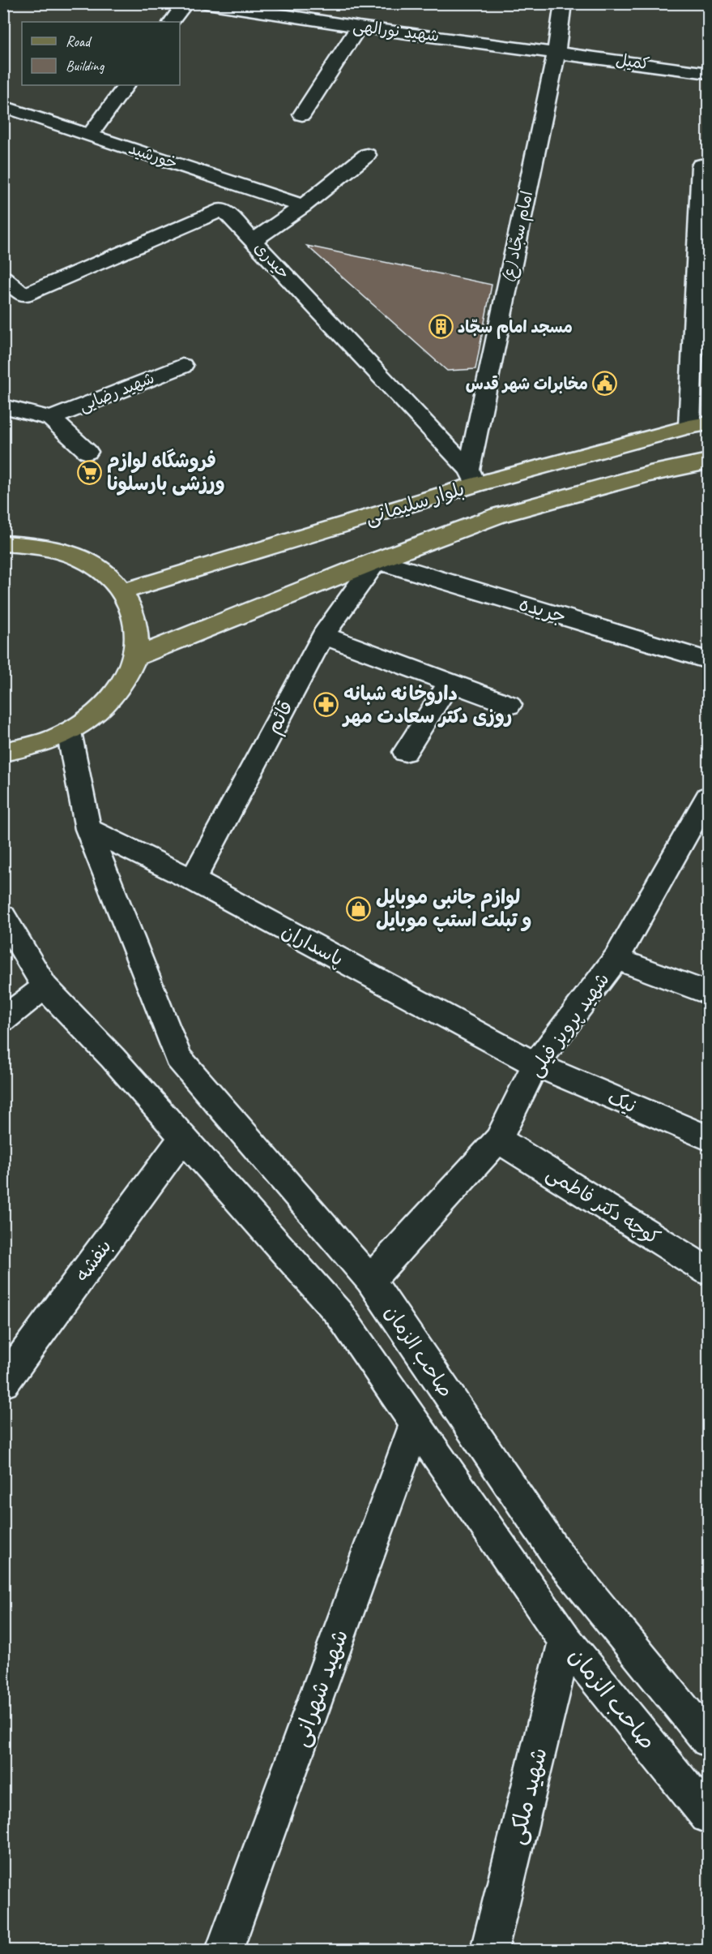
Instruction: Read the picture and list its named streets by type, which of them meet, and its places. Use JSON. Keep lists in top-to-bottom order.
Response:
{
  "streets": {
    "main road": ["بلوار سلیمانی"],
    "street": [
      "شهید نورالهی",
      "کمیل",
      "خورشید",
      "امام سجّاد (ع)",
      "حیدری",
      "شهید رضایی",
      "جریده",
      "قائم",
      "پاسداران",
      "شهید پرویز فیلی",
      "نیک",
      "کوچه دکتر فاطمی",
      "بنفشه",
      "صاحب الزمان",
      "شهید شهرانی",
      "شهید ملکی"
    ]
  },
  "crossings": [
    ["شهید نورالهی", "کمیل"],
    ["شهید نورالهی", "امام سجّاد (ع)"],
    ["کمیل", "امام سجّاد (ع)"],
    ["امام سجّاد (ع)", "حیدری"],
    ["امام سجّاد (ع)", "بلوار سلیمانی"],
    ["حیدری", "بلوار سلیمانی"],
    ["بلوار سلیمانی", "جریده"],
    ["بلوار سلیمانی", "قائم"],
    ["جریده", "قائم"],
    ["قائم", "پاسداران"],
    ["پاسداران", "شهید پرویز فیلی"],
    ["پاسداران", "نیک"],
    ["پاسداران", "صاحب الزمان"],
    ["شهید پرویز فیلی", "نیک"],
    ["شهید پرویز فیلی", "کوچه دکتر فاطمی"],
    ["شهید پرویز فیلی", "صاحب الزمان"],
    ["بنفشه", "صاحب الزمان"],
    ["صاحب الزمان", "شهید شهرانی"],
    ["صاحب الزمان", "شهید ملکی"]
  ],
  "places": {
    "building": ["مسجد امام سجّاد"],
    "public building": ["مخابرات شهر قدس"],
    "supermarket": ["فروشگاه لوازم ورزشی بارسلونا"],
    "pharmacy": ["داروخانه شبانه روزی دکتر سعادت مهر"],
    "shop": ["لوازم جانبی موبایل و تبلت استپ موبایل"]
  },
  "legend": ["Road", "Building"]
}
